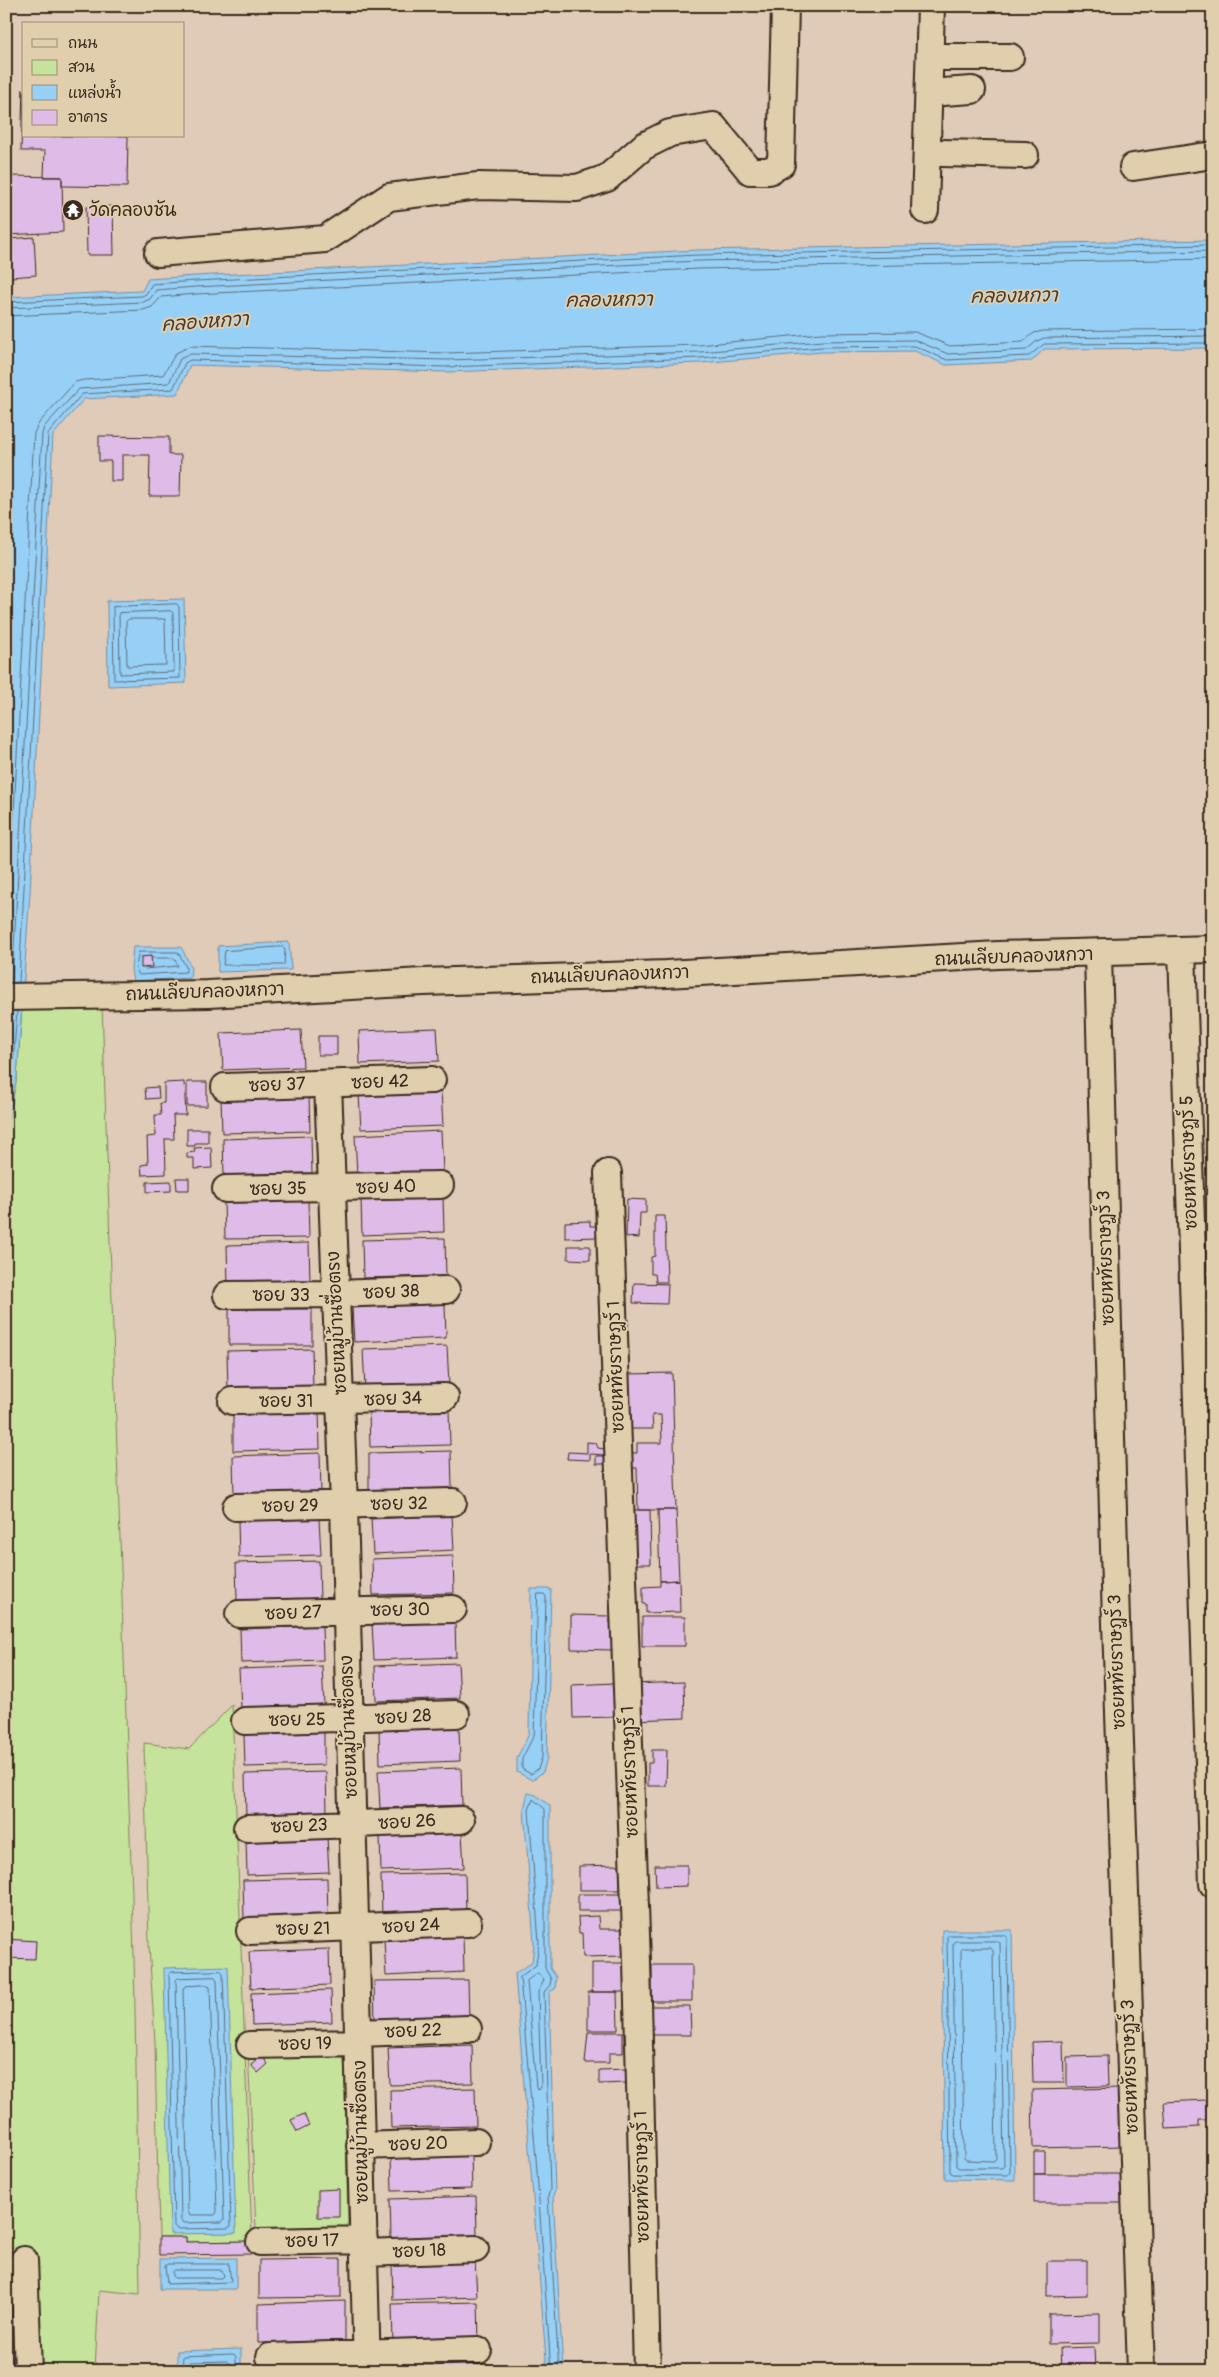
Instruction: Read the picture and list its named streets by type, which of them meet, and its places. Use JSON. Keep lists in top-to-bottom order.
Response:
{
  "streets": {
    "street": [
      "ถนนเลียบคลองหกวา",
      "ซอย 42",
      "ซอย 37",
      "ซอยหทัยราษฎร์ 5",
      "ซอย 40",
      "ซอย 35",
      "ซอยหทัยราษฎร์ 3",
      "ซอย 38",
      "ซอย 33",
      "ซอยหมู่บ้านซื่อตรง",
      "ซอยหทัยราษฎร์ 1",
      "ซอย 34",
      "ซอย 31",
      "ซอย 32",
      "ซอย 29",
      "ซอย 30",
      "ซอย 27",
      "ซอย 28",
      "ซอย 25",
      "ซอย 26",
      "ซอย 23",
      "ซอย 24",
      "ซอย 21",
      "ซอย 22",
      "ซอย 19",
      "ซอย 20",
      "ซอย 17",
      "ซอย 18"
    ]
  },
  "crossings": [
    ["ถนนเลียบคลองหกวา", "ซอยหทัยราษฎร์ 5"],
    ["ถนนเลียบคลองหกวา", "ซอยหทัยราษฎร์ 3"],
    ["ซอย 42", "ซอย 37"],
    ["ซอย 42", "ซอยหมู่บ้านซื่อตรง"],
    ["ซอย 37", "ซอยหมู่บ้านซื่อตรง"],
    ["ซอย 40", "ซอย 35"],
    ["ซอย 40", "ซอยหมู่บ้านซื่อตรง"],
    ["ซอย 35", "ซอยหมู่บ้านซื่อตรง"],
    ["ซอย 38", "ซอย 33"],
    ["ซอย 38", "ซอยหมู่บ้านซื่อตรง"],
    ["ซอย 33", "ซอยหมู่บ้านซื่อตรง"],
    ["ซอยหมู่บ้านซื่อตรง", "ซอย 34"],
    ["ซอยหมู่บ้านซื่อตรง", "ซอย 31"],
    ["ซอยหมู่บ้านซื่อตรง", "ซอย 32"],
    ["ซอยหมู่บ้านซื่อตรง", "ซอย 29"],
    ["ซอยหมู่บ้านซื่อตรง", "ซอย 30"],
    ["ซอยหมู่บ้านซื่อตรง", "ซอย 27"],
    ["ซอยหมู่บ้านซื่อตรง", "ซอย 28"],
    ["ซอยหมู่บ้านซื่อตรง", "ซอย 25"],
    ["ซอยหมู่บ้านซื่อตรง", "ซอย 26"],
    ["ซอยหมู่บ้านซื่อตรง", "ซอย 23"],
    ["ซอยหมู่บ้านซื่อตรง", "ซอย 24"],
    ["ซอยหมู่บ้านซื่อตรง", "ซอย 21"],
    ["ซอยหมู่บ้านซื่อตรง", "ซอย 22"],
    ["ซอยหมู่บ้านซื่อตรง", "ซอย 19"],
    ["ซอยหมู่บ้านซื่อตรง", "ซอย 20"],
    ["ซอยหมู่บ้านซื่อตรง", "ซอย 17"],
    ["ซอยหมู่บ้านซื่อตรง", "ซอย 18"],
    ["ซอย 34", "ซอย 31"],
    ["ซอย 32", "ซอย 29"],
    ["ซอย 30", "ซอย 27"],
    ["ซอย 28", "ซอย 25"],
    ["ซอย 26", "ซอย 23"],
    ["ซอย 24", "ซอย 21"],
    ["ซอย 22", "ซอย 19"],
    ["ซอย 17", "ซอย 18"]
  ],
  "water": ["คลองหกวา"],
  "places": {
    "temple": ["วัดคลองชัน"]
  },
  "legend": [
    "ถนน",
    "สวน",
    "แหล่งน้ำ",
    "อาคาร"
  ]
}
